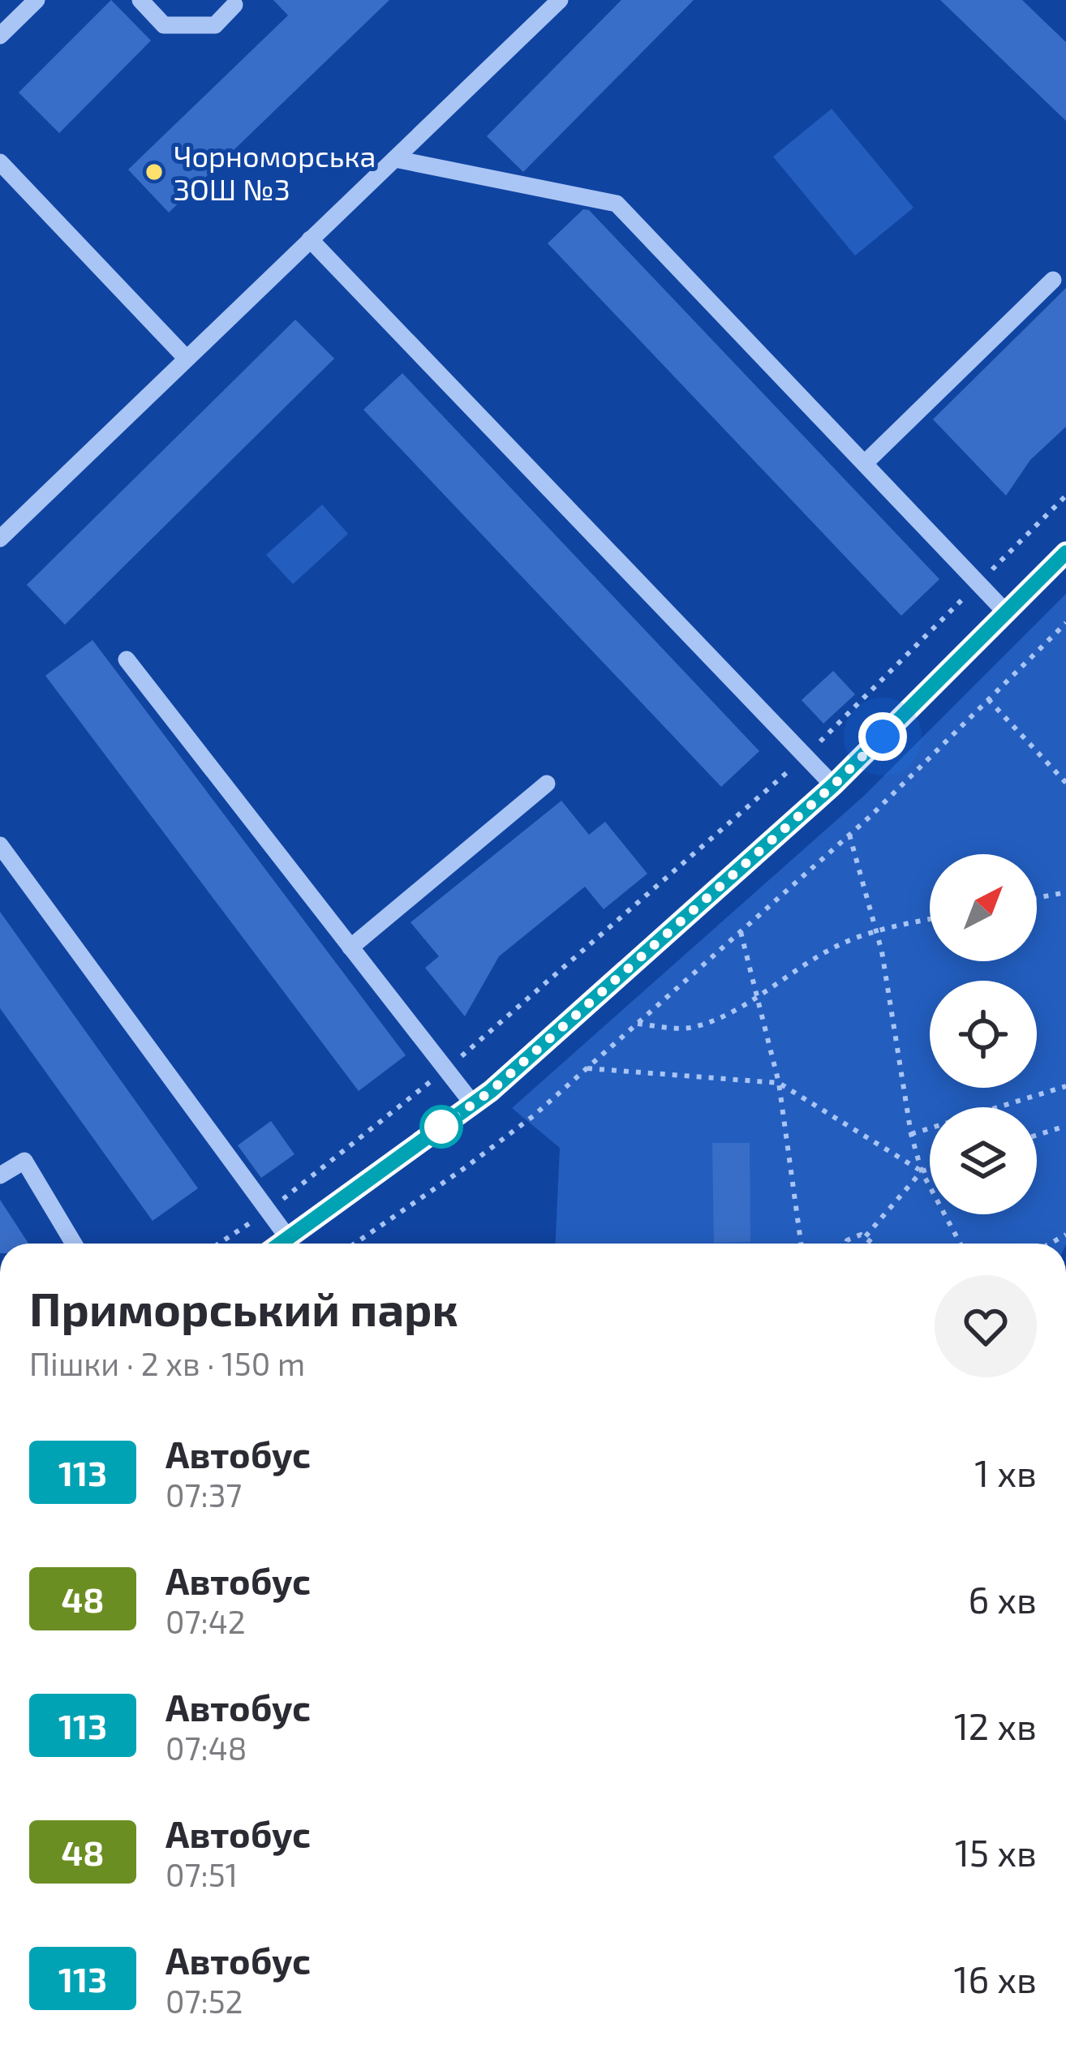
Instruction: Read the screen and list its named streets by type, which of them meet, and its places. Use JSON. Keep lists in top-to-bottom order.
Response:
{
  "places": ["Чорноморська ЗОШ №3"],
  "lines": ["bus line 113"],
  "north": "top right",
  "page": {
    "heading": ["Приморський парк", "Пішки · 2 хв · 150 m"],
    "list": [
      {
        "mark": "113",
        "name": "Автобус",
        "note": "07:37",
        "value": "1 хв"
      },
      {
        "mark": "48",
        "name": "Автобус",
        "note": "07:42",
        "value": "6 хв"
      },
      {
        "mark": "113",
        "name": "Автобус",
        "note": "07:48",
        "value": "12 хв"
      },
      {
        "mark": "48",
        "name": "Автобус",
        "note": "07:51",
        "value": "15 хв"
      },
      {
        "mark": "113",
        "name": "Автобус",
        "note": "07:52",
        "value": "16 хв"
      }
    ]
  }
}
